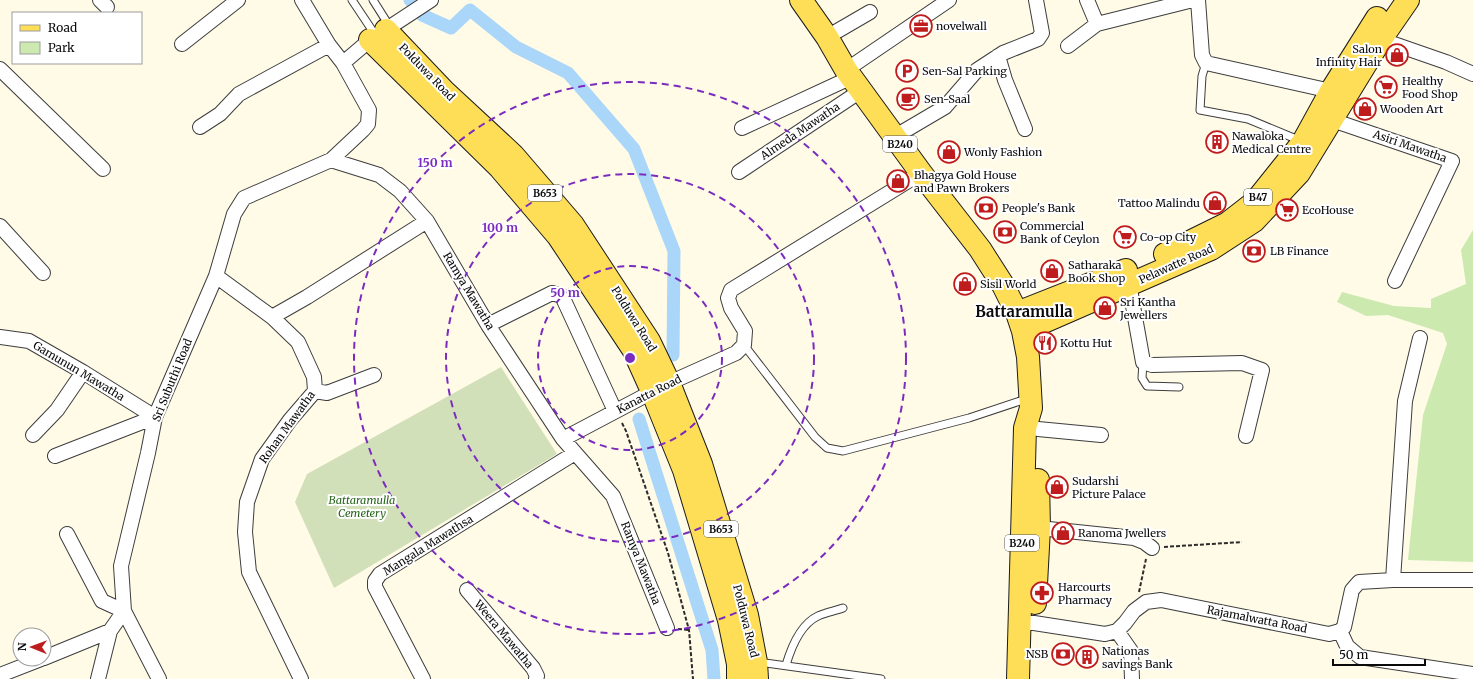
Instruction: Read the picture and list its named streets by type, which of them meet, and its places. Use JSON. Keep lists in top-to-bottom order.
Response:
{
  "streets": {
    "main road": [
      "Polduwa Road",
      "B240",
      "B653",
      "B47",
      "Pelawatte Road"
    ],
    "street": [
      "Almeda Mawatha",
      "Asiri Mawatha",
      "Ramya Mawatha",
      "Gamunun Mawatha",
      "Sri Subuthi Road",
      "Kanatta Road",
      "Rohan Mawatha",
      "Mangala Mawathsa",
      "Rajamalwatta Road",
      "Weera Mawatha"
    ]
  },
  "crossings": [
    ["Polduwa Road", "Kanatta Road"],
    ["Almeda Mawatha", "B240"],
    ["B240", "B47"],
    ["B240", "Pelawatte Road"],
    ["Asiri Mawatha", "Pelawatte Road"],
    ["B47", "Pelawatte Road"],
    ["Ramya Mawatha", "Sri Subuthi Road"],
    ["Ramya Mawatha", "Kanatta Road"],
    ["Ramya Mawatha", "Mangala Mawathsa"],
    ["Gamunun Mawatha", "Sri Subuthi Road"],
    ["Sri Subuthi Road", "Rohan Mawatha"]
  ],
  "districts": ["Battaramulla"],
  "parks": ["Battaramulla Cemetery"],
  "places": {
    "office": ["novelwall"],
    "shop": [
      "Salon Infinity Hair",
      "Wooden Art",
      "Wonly Fashion",
      "Bhagya Gold House and Pawn Brokers",
      "Tattoo Malindu",
      "Satharaka Book Shop",
      "Sisil World",
      "Sri Kantha Jewellers",
      "Sudarshi Picture Palace",
      "Ranoma Jwellers"
    ],
    "parking": ["Sen-Sal Parking"],
    "supermarket": ["Healthy Food Shop", "EcoHouse", "Co-op City"],
    "cafe": ["Sen-Saal"],
    "building": ["Nawaloka Medical Centre", "Nationas savings Bank"],
    "bank": [
      "People's Bank",
      "Commercial Bank of Ceylon",
      "LB Finance",
      "NSB"
    ],
    "restaurant": ["Kottu Hut"],
    "pharmacy": ["Harcourts Pharmacy"]
  },
  "legend": ["Road", "Park"],
  "scale_bar": "50 m",
  "north": "left",
  "rings": ["150 m", "100 m", "50 m"]
}
